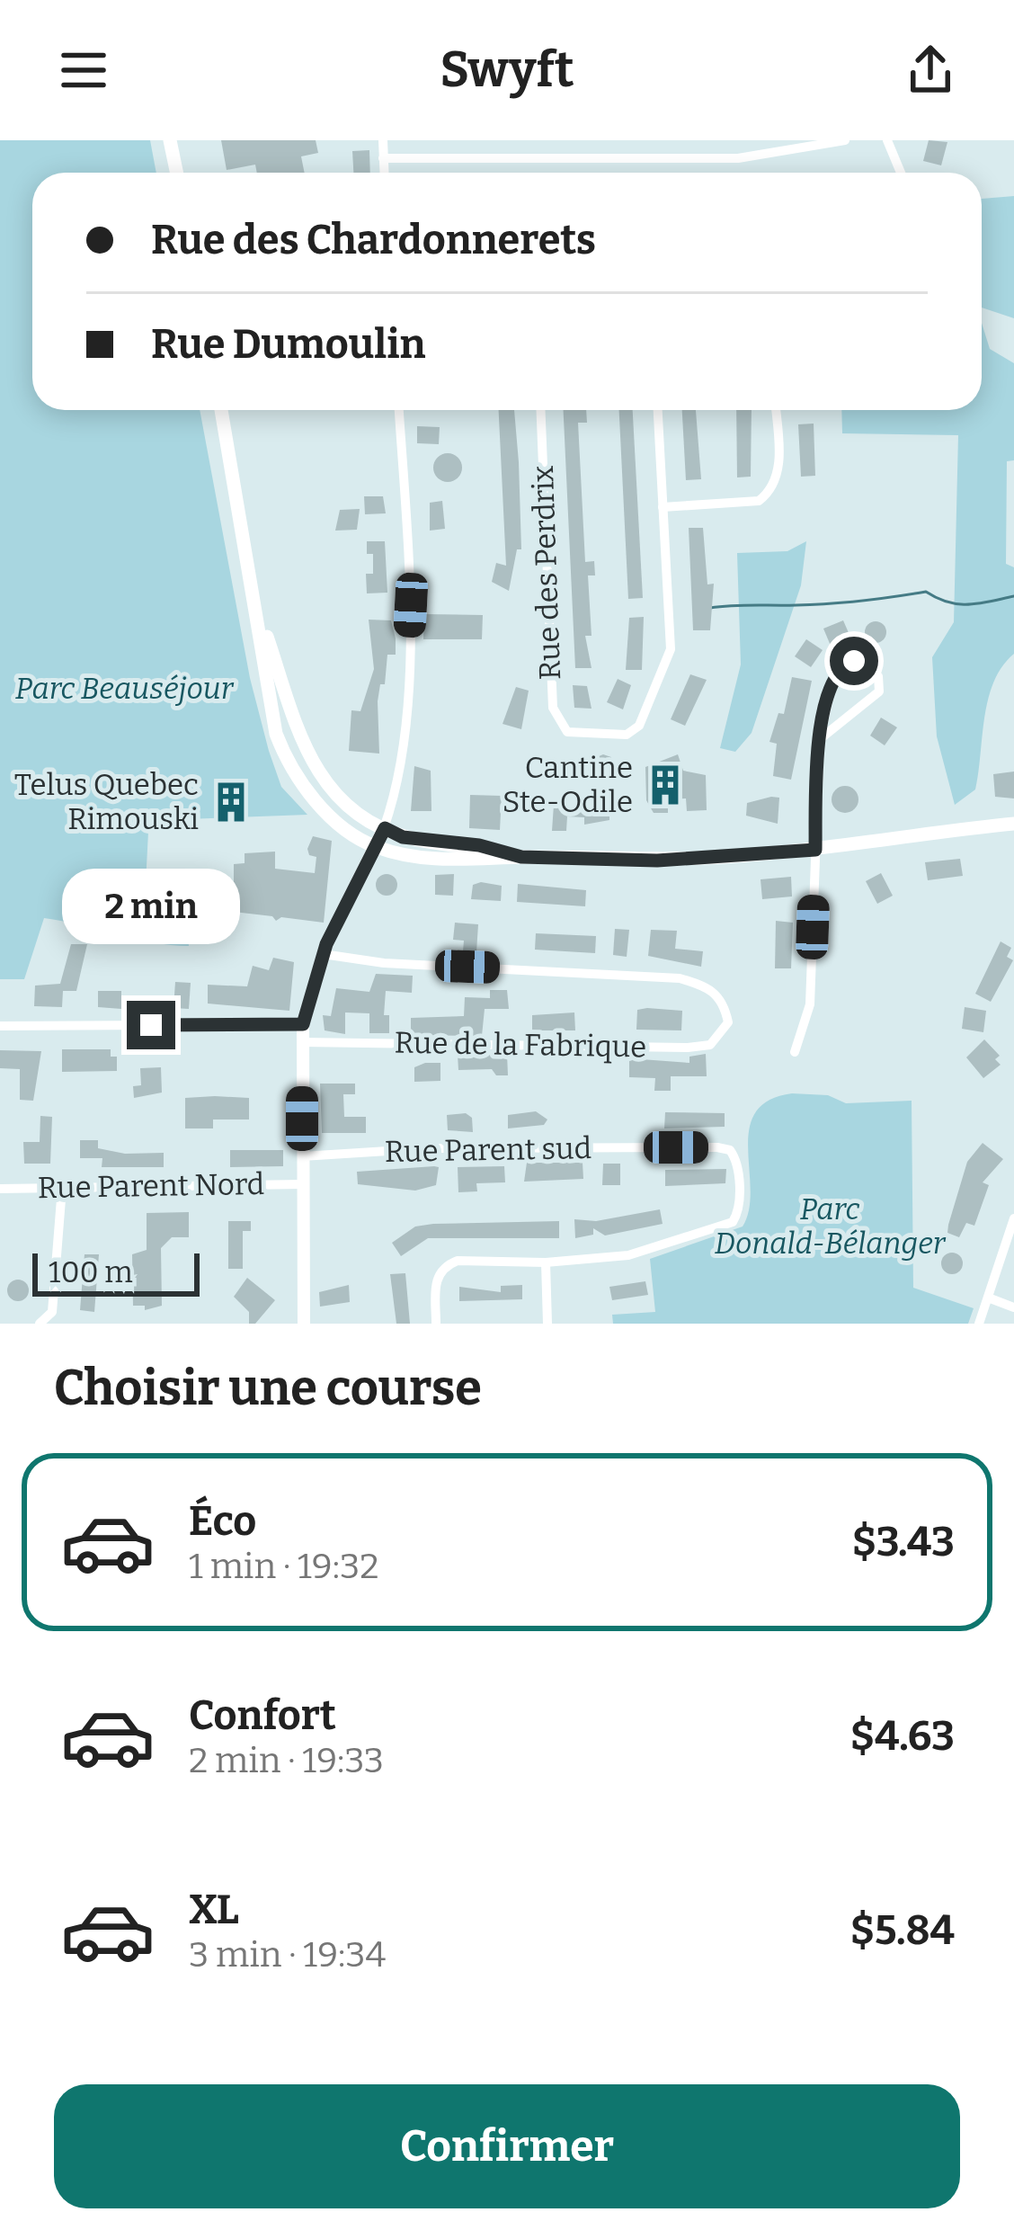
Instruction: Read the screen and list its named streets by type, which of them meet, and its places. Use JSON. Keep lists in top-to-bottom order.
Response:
{
  "streets": {
    "street": [
      "Rue des Perdrix",
      "Rue de la Fabrique",
      "Rue Parent sud",
      "Rue Parent Nord"
    ]
  },
  "parks": ["Parc Beauséjour", "Parc Donald-Bélanger"],
  "places": {
    "building": ["Cantine Ste-Odile", "Telus Quebec Rimouski"]
  },
  "scale_bar": "100 m",
  "page": {
    "header": "Swyft",
    "banner": ["Rue des Chardonnerets", "Rue Dumoulin"],
    "bubble": "2 min",
    "scale": "100 m",
    "heading": "Choisir une course",
    "list": [
      {
        "name": "Éco",
        "note": "1 min · 19:32",
        "value": "$3.43"
      },
      {
        "name": "Confort",
        "note": "2 min · 19:33",
        "value": "$4.63"
      },
      {
        "name": "XL",
        "note": "3 min · 19:34",
        "value": "$5.84"
      }
    ],
    "buttons": "Confirmer"
  }
}
